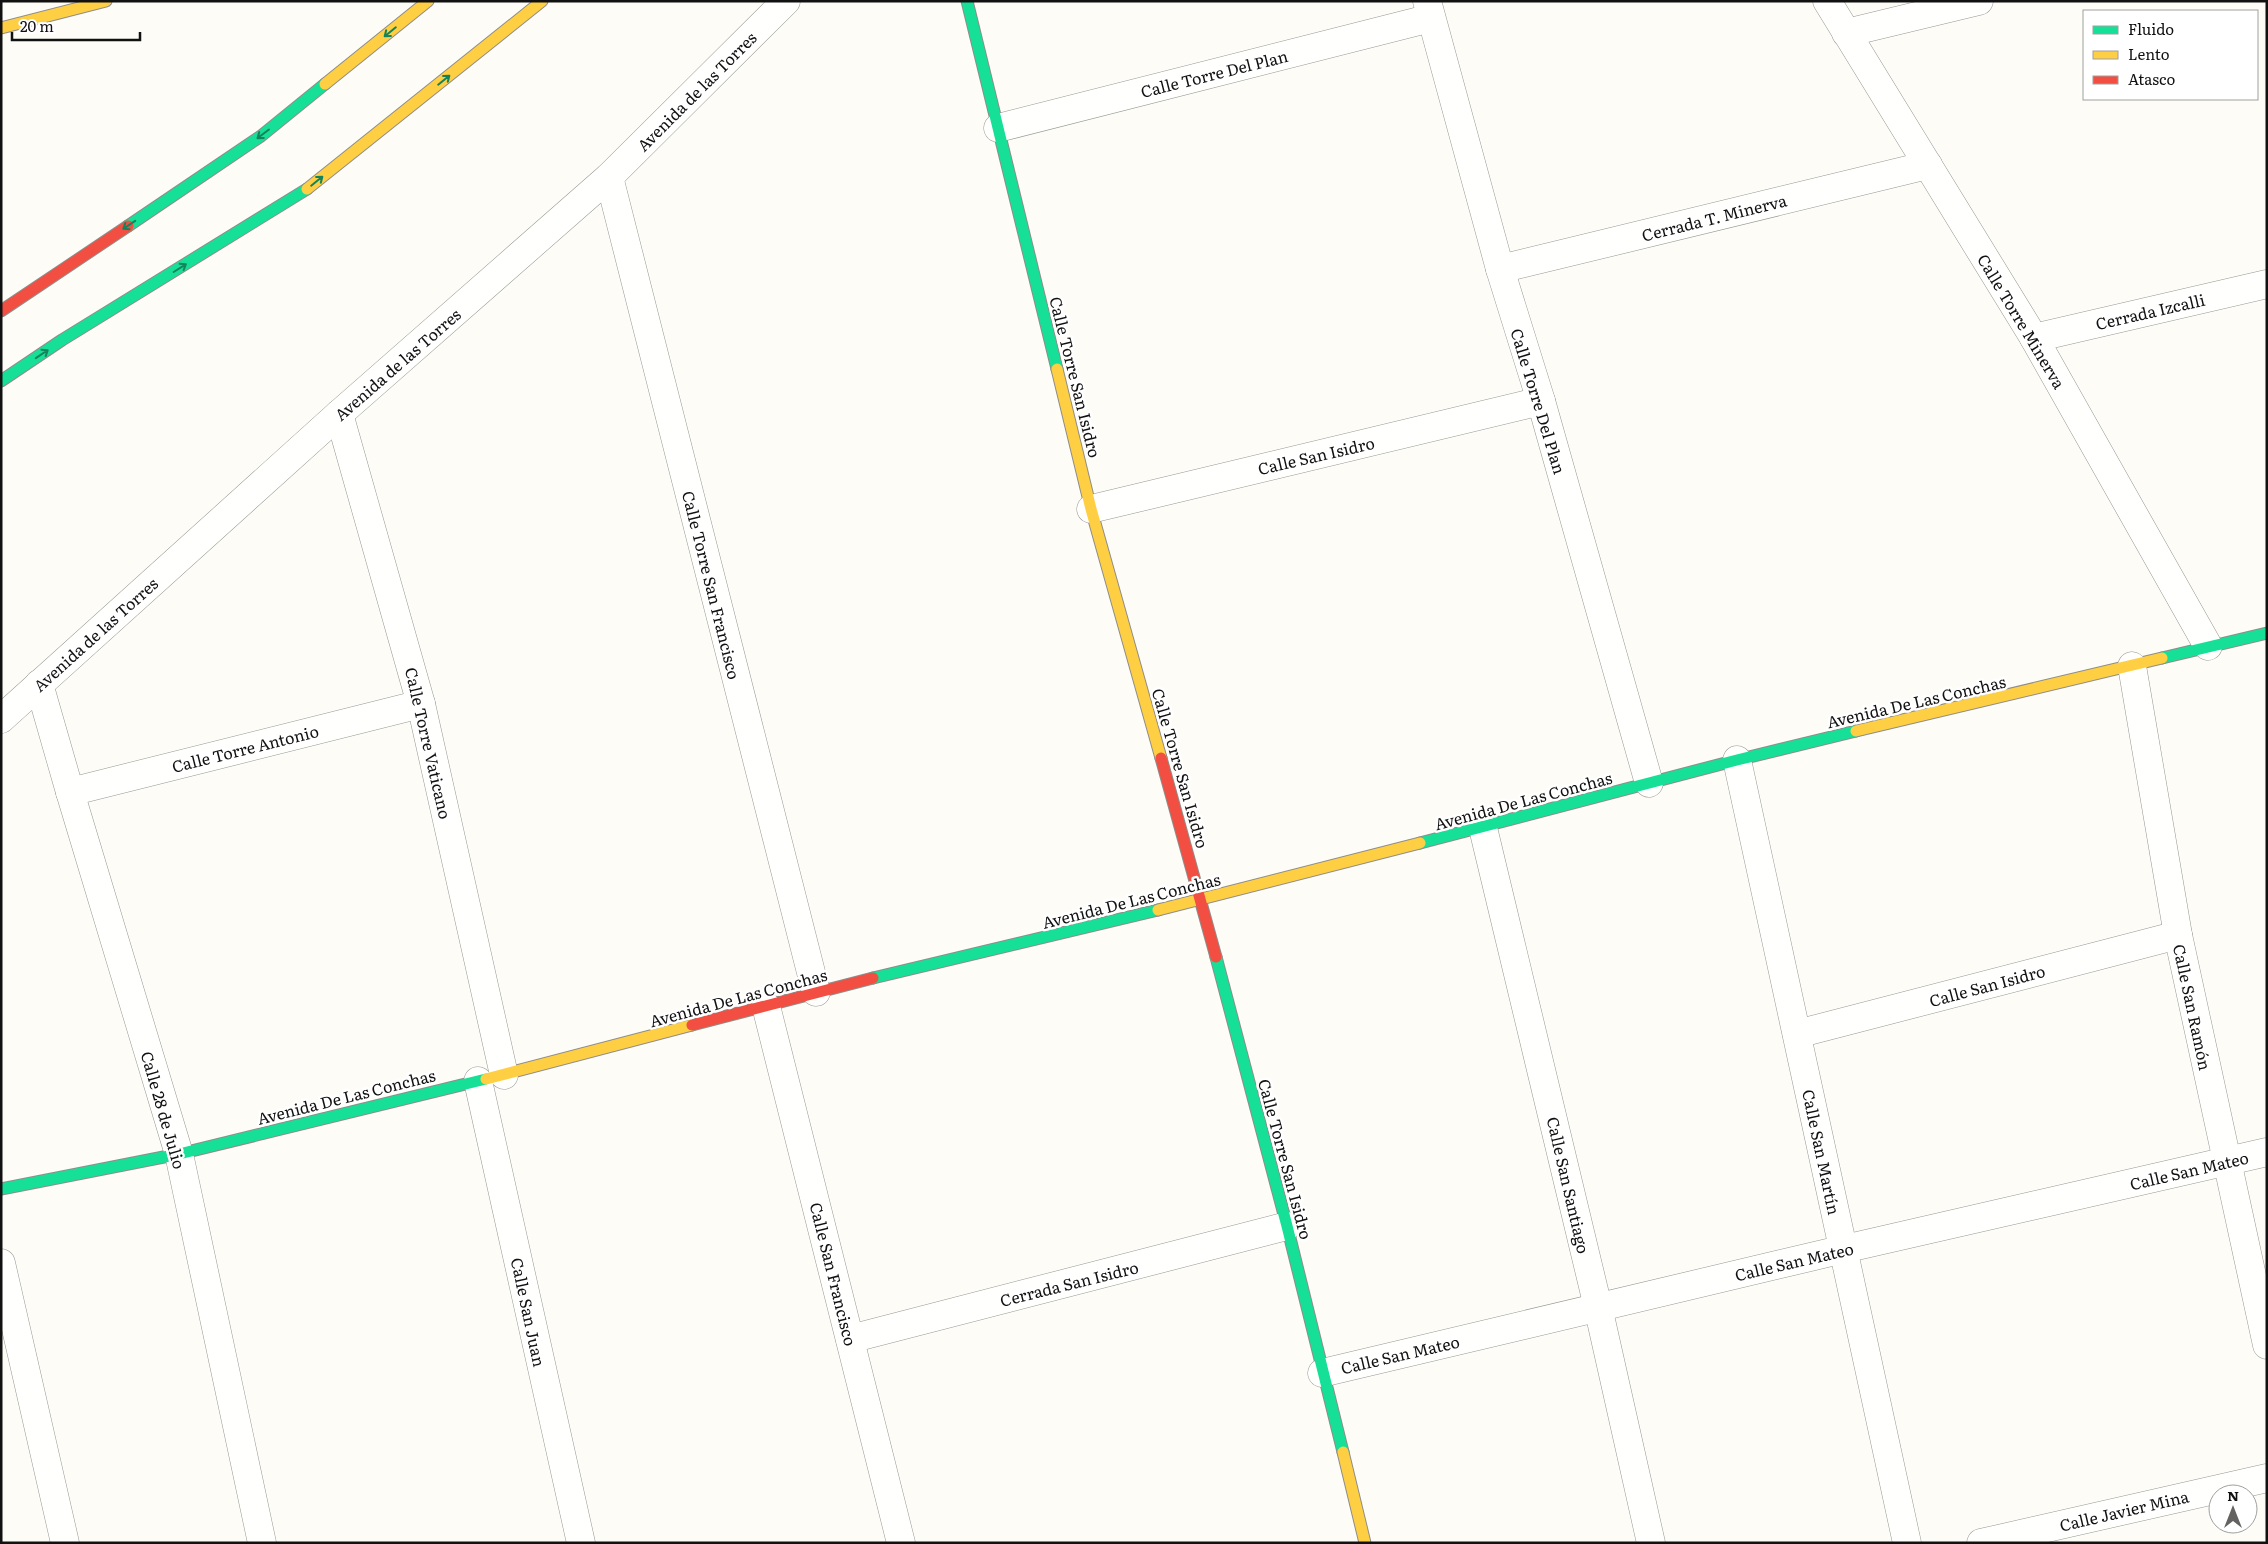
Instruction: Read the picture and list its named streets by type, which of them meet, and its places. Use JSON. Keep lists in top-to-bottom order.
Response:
{
  "streets": {
    "main road": ["Calle Torre San Isidro", "Avenida De Las Conchas"],
    "street": [
      "Calle Torre Del Plan",
      "Avenida de las Torres",
      "Cerrada T. Minerva",
      "Cerrada Izcalli",
      "Calle Torre Minerva",
      "Calle San Isidro",
      "Calle Torre San Francisco",
      "Calle Torre Vaticano",
      "Calle Torre Antonio",
      "Calle San Ramón",
      "Calle 28 de Julio",
      "Calle San Martín",
      "Calle San Mateo",
      "Calle San Santiago",
      "Calle San Francisco",
      "Cerrada San Isidro",
      "Calle San Juan",
      "Calle Javier Mina"
    ]
  },
  "crossings": [
    ["Calle Torre Del Plan", "Cerrada T. Minerva"],
    ["Calle Torre Del Plan", "Calle Torre San Isidro"],
    ["Calle Torre Del Plan", "Calle San Isidro"],
    ["Calle Torre Del Plan", "Avenida De Las Conchas"],
    ["Avenida de las Torres", "Calle Torre San Francisco"],
    ["Avenida de las Torres", "Calle Torre Vaticano"],
    ["Avenida de las Torres", "Calle 28 de Julio"],
    ["Cerrada T. Minerva", "Calle Torre Minerva"],
    ["Cerrada Izcalli", "Calle Torre Minerva"],
    ["Calle Torre Minerva", "Avenida De Las Conchas"],
    ["Calle Torre San Isidro", "Calle San Isidro"],
    ["Calle Torre San Isidro", "Avenida De Las Conchas"],
    ["Calle Torre San Isidro", "Calle San Mateo"],
    ["Calle Torre San Isidro", "Cerrada San Isidro"],
    ["Calle San Isidro", "Calle San Ramón"],
    ["Calle San Isidro", "Calle San Martín"],
    ["Calle Torre San Francisco", "Avenida De Las Conchas"],
    ["Avenida De Las Conchas", "Calle Torre Vaticano"],
    ["Avenida De Las Conchas", "Calle San Ramón"],
    ["Avenida De Las Conchas", "Calle 28 de Julio"],
    ["Avenida De Las Conchas", "Calle San Martín"],
    ["Avenida De Las Conchas", "Calle San Santiago"],
    ["Avenida De Las Conchas", "Calle San Francisco"],
    ["Avenida De Las Conchas", "Calle San Juan"],
    ["Calle Torre Vaticano", "Calle Torre Antonio"],
    ["Calle Torre Vaticano", "Calle San Juan"],
    ["Calle Torre Antonio", "Calle 28 de Julio"],
    ["Calle San Ramón", "Calle San Mateo"],
    ["Calle San Martín", "Calle San Mateo"],
    ["Calle San Mateo", "Calle San Santiago"],
    ["Calle San Francisco", "Cerrada San Isidro"]
  ],
  "legend": ["Fluido", "Lento", "Atasco"],
  "scale_bar": "20 m",
  "north": "top"
}
